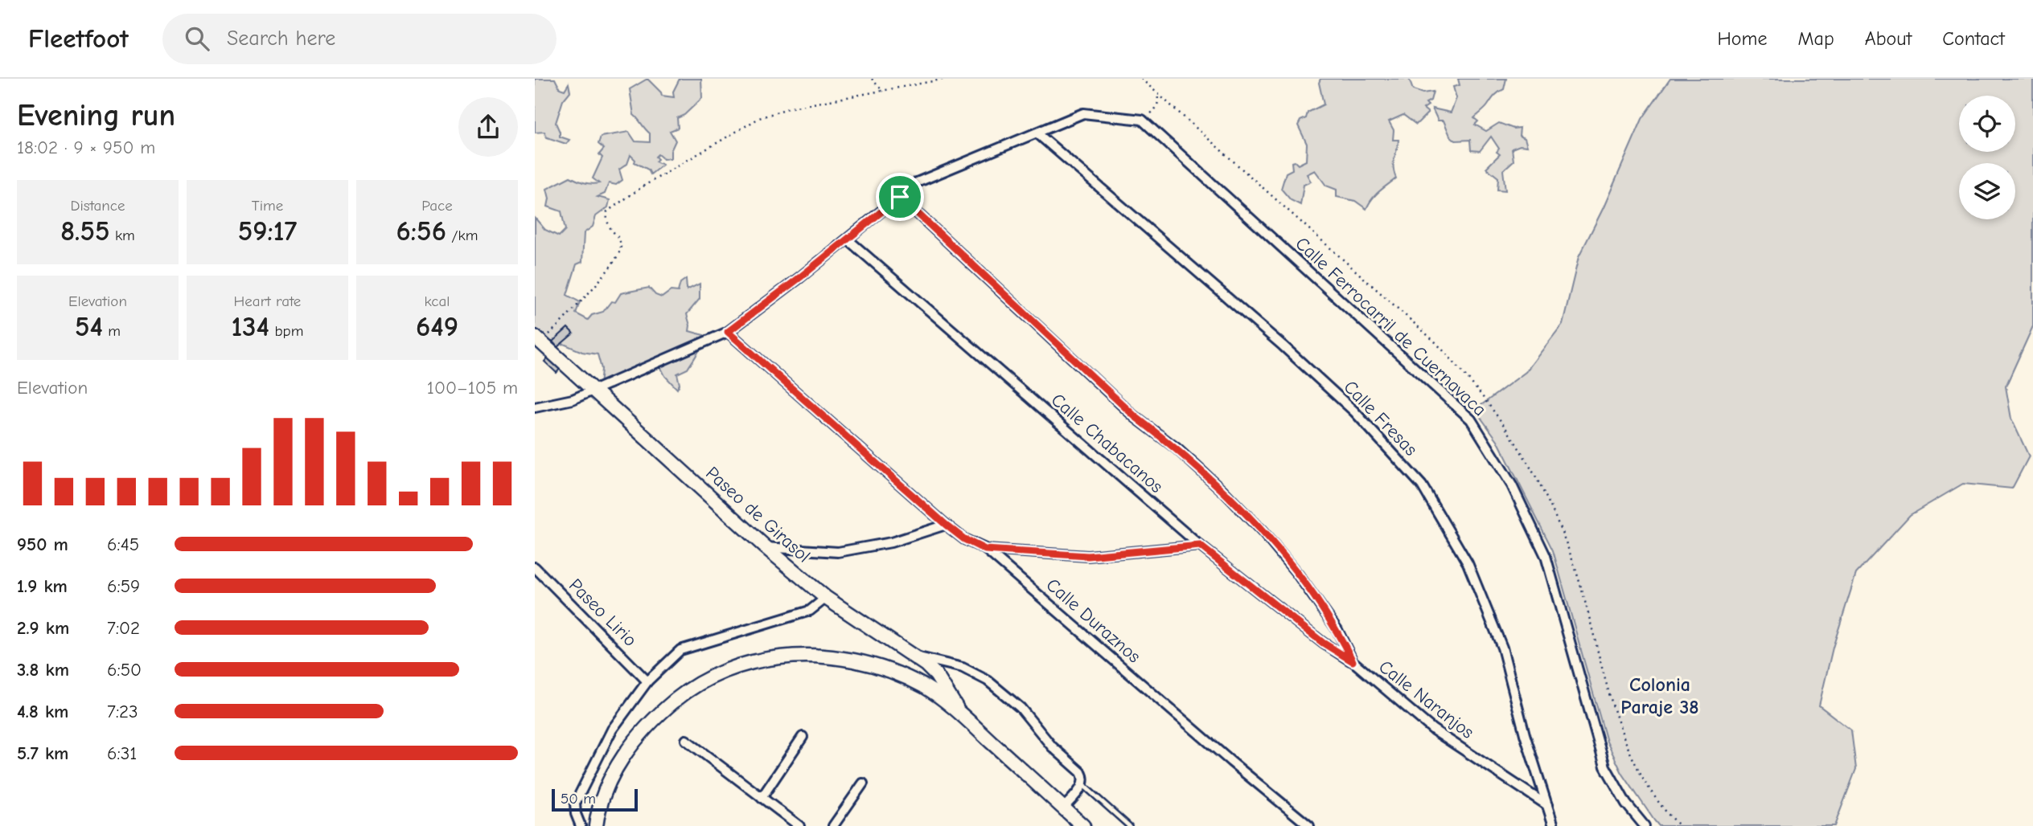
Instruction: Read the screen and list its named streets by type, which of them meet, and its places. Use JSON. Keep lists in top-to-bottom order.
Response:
{
  "streets": {
    "main road": ["Paseo de Girasol"],
    "street": [
      "Calle Ferrocarril de Cuernavaca",
      "Calle Fresas",
      "Calle Chabacanos",
      "Paseo Lirio",
      "Calle Duraznos",
      "Calle Naranjos"
    ]
  },
  "crossings": [
    ["Calle Fresas", "Calle Naranjos"],
    ["Calle Chabacanos", "Calle Naranjos"]
  ],
  "districts": ["Colonia Paraje 38"],
  "scale_bar": "50 m",
  "page": {
    "header": "Fleetfoot",
    "search": "Search here",
    "nav": [
      "Home",
      "Map",
      "About",
      "Contact"
    ],
    "heading": ["Evening run", "18:02 · 9 × 950 m"],
    "stats": [
      ["Distance", "8.55 km"],
      ["Time", "59:17"],
      ["Pace", "6:56 /km"],
      ["Elevation", "54 m"],
      ["Heart rate", "134 bpm"],
      ["kcal", "649"]
    ],
    "chart": ["Elevation", "100–105 m"],
    "list": [
      {
        "name": "950 m",
        "note": "6:45"
      },
      {
        "name": "1.9 km",
        "note": "6:59"
      },
      {
        "name": "2.9 km",
        "note": "7:02"
      },
      {
        "name": "3.8 km",
        "note": "6:50"
      },
      {
        "name": "4.8 km",
        "note": "7:23"
      },
      {
        "name": "5.7 km",
        "note": "6:31"
      }
    ],
    "scale": "50 m"
  }
}
